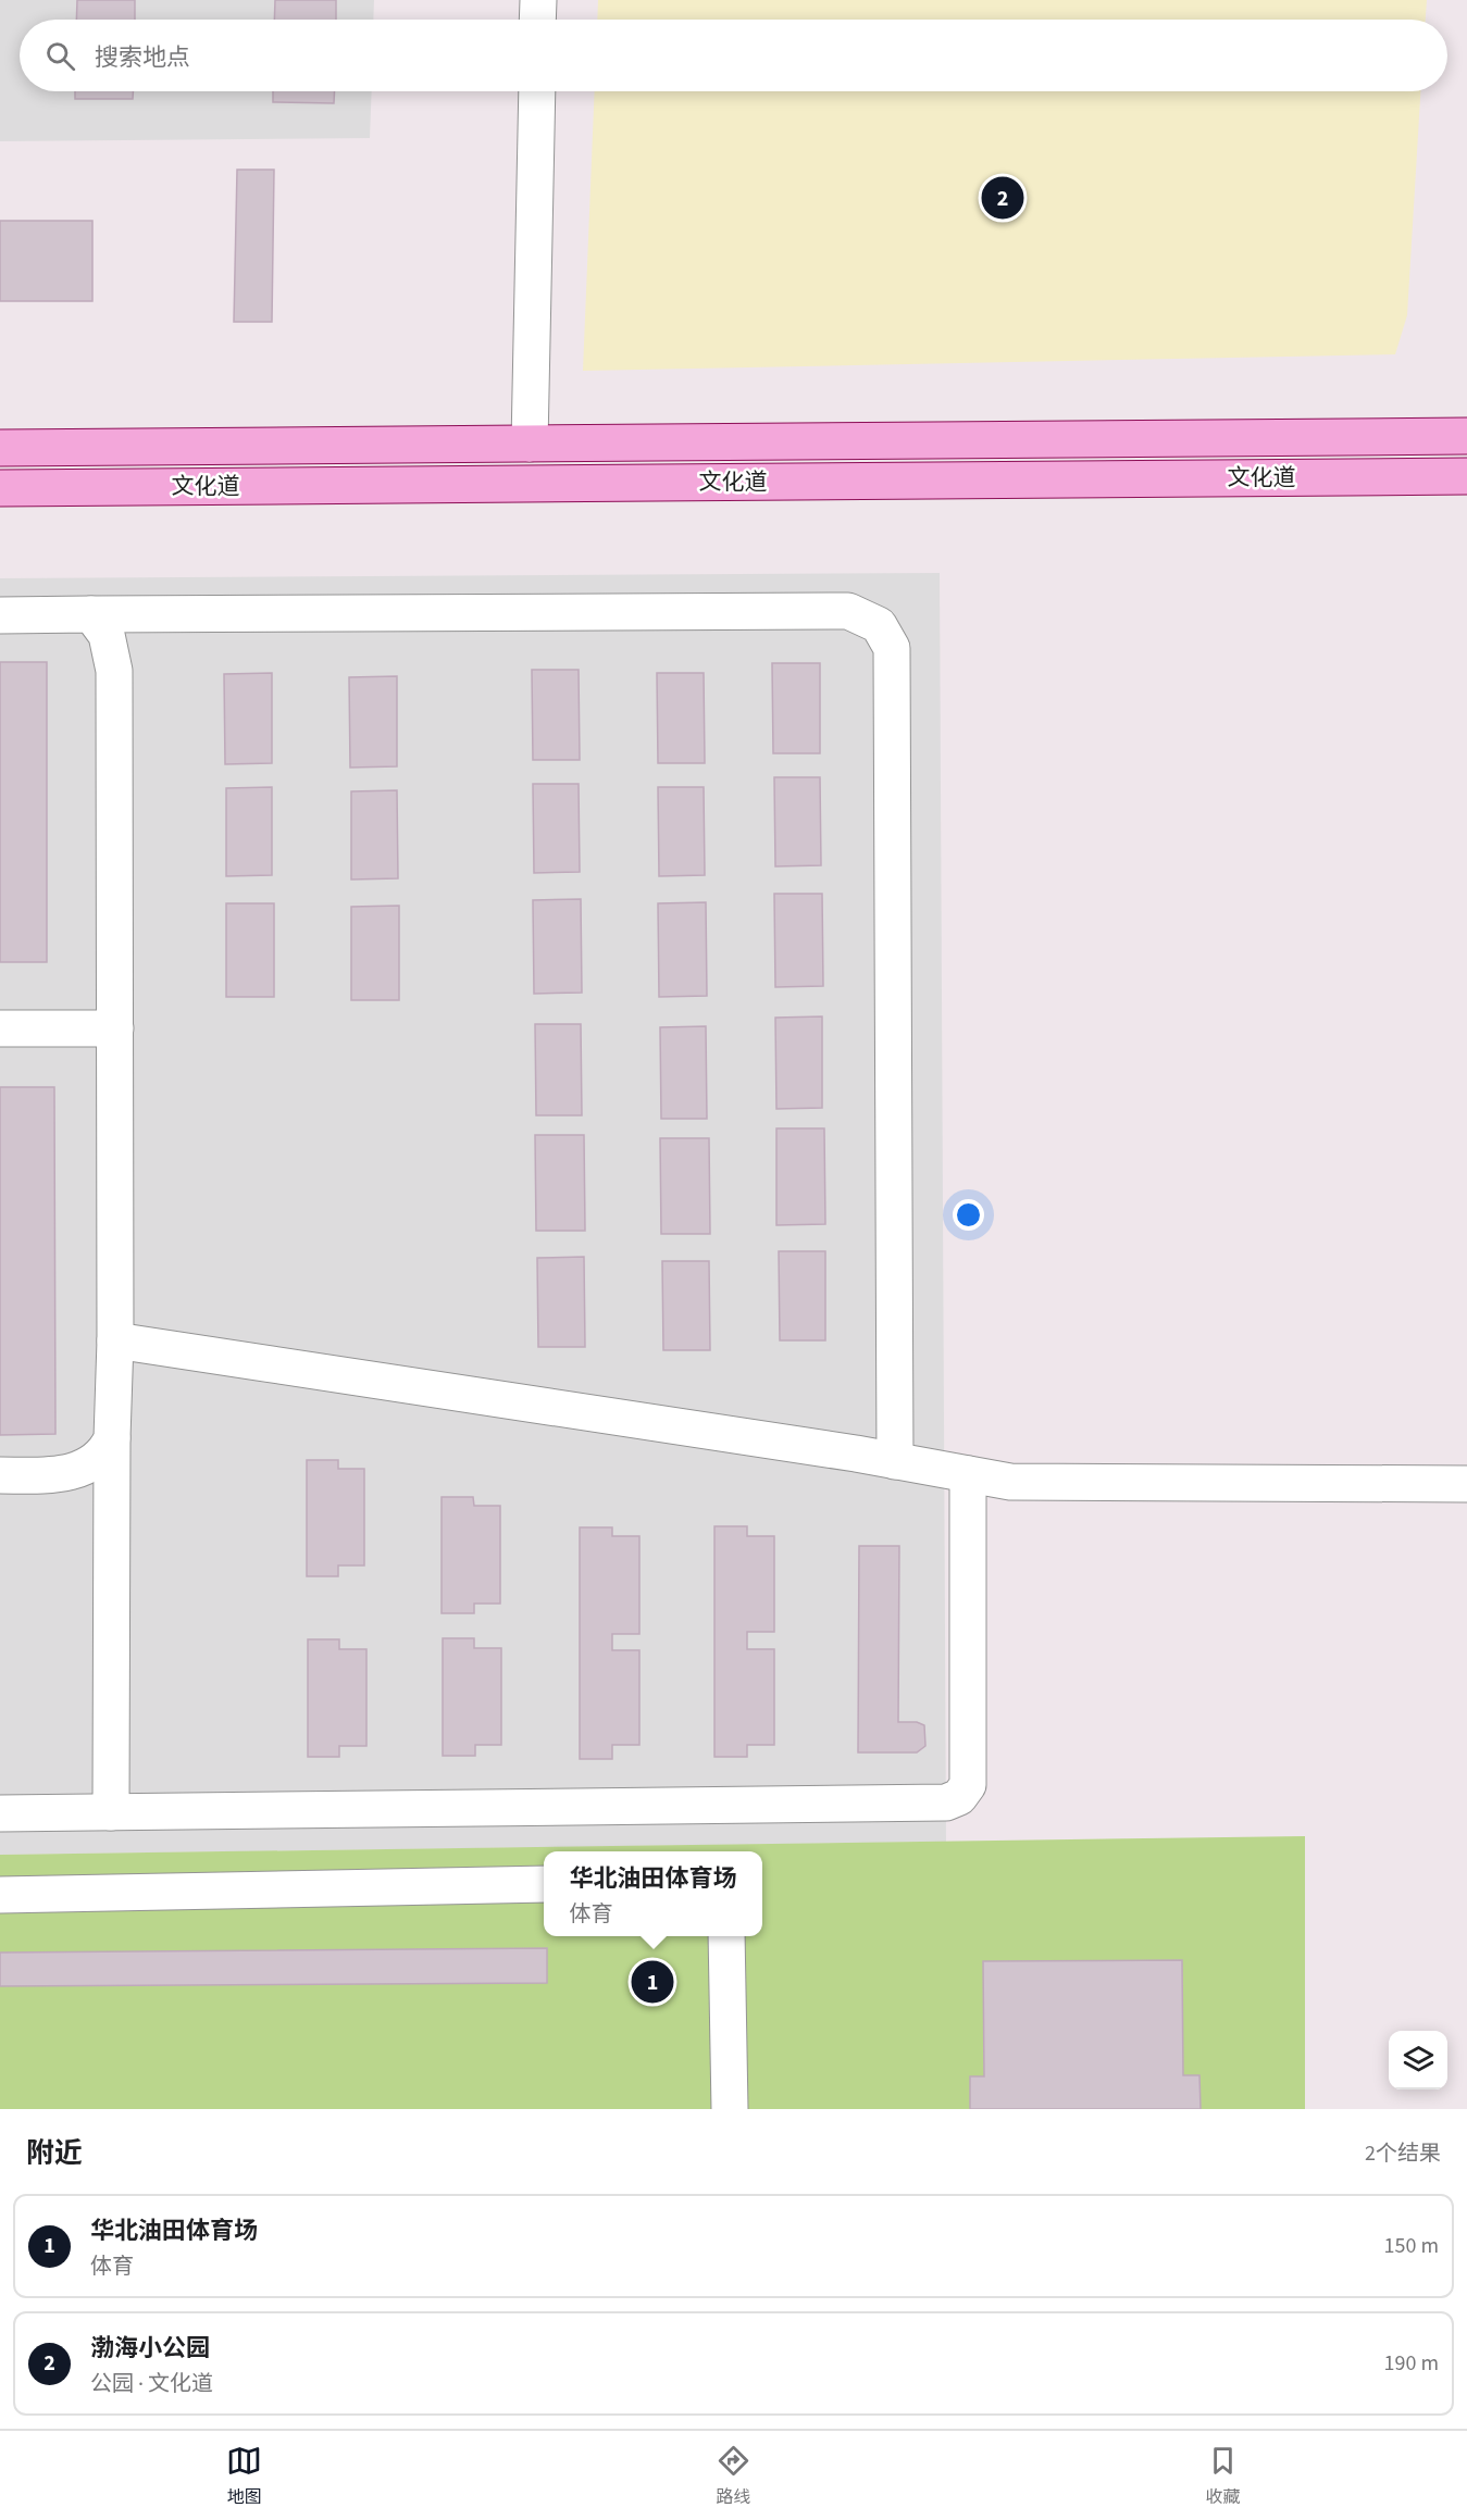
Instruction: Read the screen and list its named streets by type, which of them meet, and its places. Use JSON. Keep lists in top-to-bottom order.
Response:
{
  "streets": {
    "main road": ["文化道"]
  },
  "page": {
    "search": "搜索地点",
    "pins": ["2", "1"],
    "popup": ["华北油田体育场", "体育"],
    "heading": ["附近", "2个结果"],
    "list": [
      {
        "mark": "1",
        "name": "华北油田体育场",
        "note": "体育",
        "value": "150 m"
      },
      {
        "mark": "2",
        "name": "渤海小公园",
        "note": "公园 · 文化道",
        "value": "190 m"
      }
    ],
    "nav": ["地图", "路线", "收藏"]
  }
}
